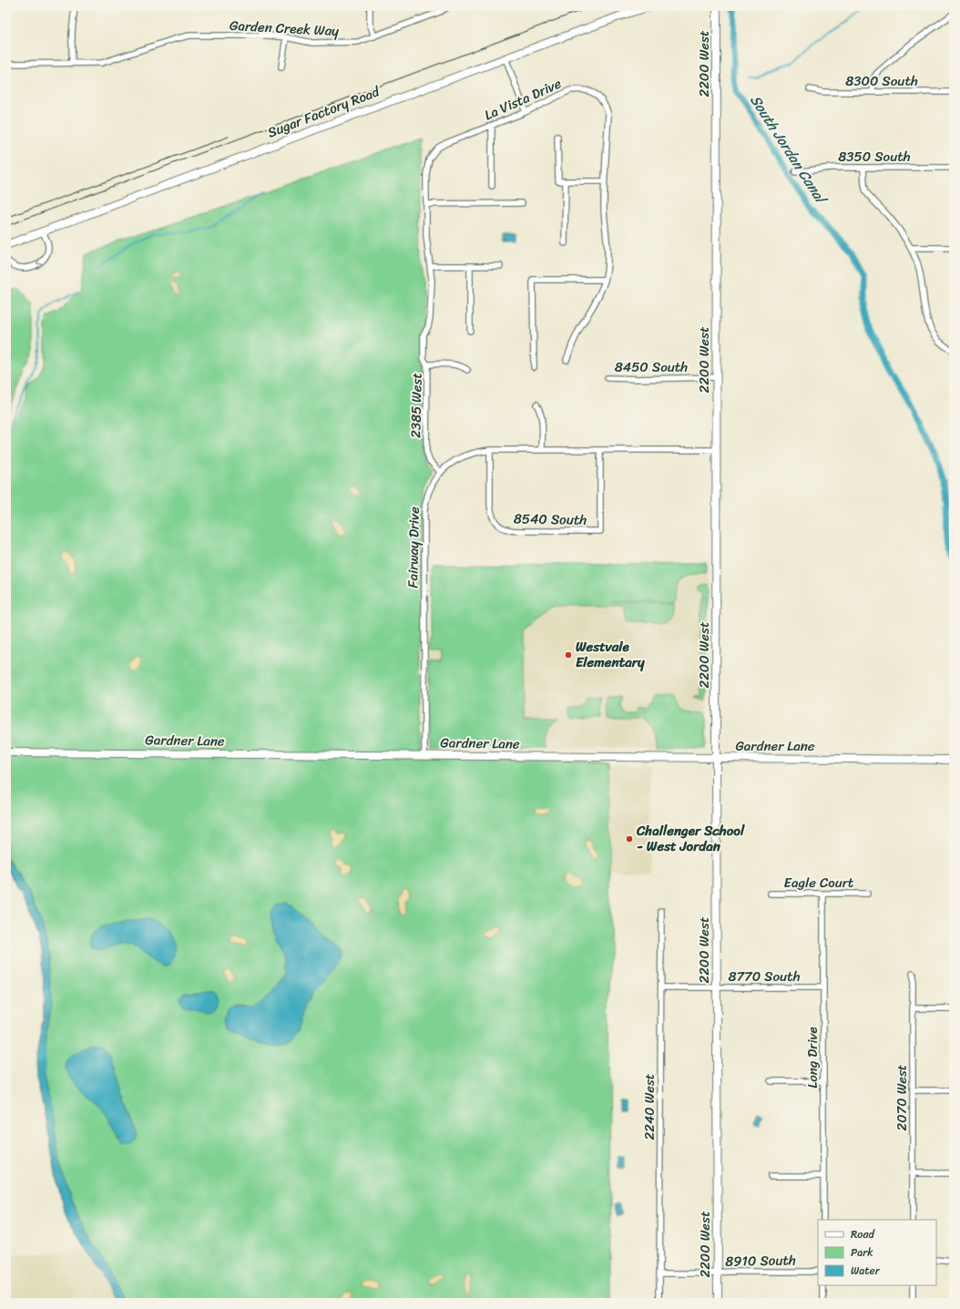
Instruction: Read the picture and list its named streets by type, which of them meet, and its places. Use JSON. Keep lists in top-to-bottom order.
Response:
{
  "streets": {
    "street": [
      "Garden Creek Way",
      "2200 West",
      "8300 South",
      "La Vista Drive",
      "Sugar Factory Road",
      "8350 South",
      "8450 South",
      "2385 West",
      "8540 South",
      "Fairway Drive",
      "Gardner Lane",
      "Eagle Court",
      "8770 South",
      "Long Drive",
      "2070 West",
      "2240 West",
      "8910 South"
    ]
  },
  "crossings": [
    ["2200 West", "8450 South"],
    ["2200 West", "Fairway Drive"],
    ["2200 West", "Gardner Lane"],
    ["2200 West", "8770 South"],
    ["2200 West", "8910 South"],
    ["La Vista Drive", "2385 West"],
    ["2385 West", "Fairway Drive"],
    ["8540 South", "Fairway Drive"],
    ["Fairway Drive", "Gardner Lane"],
    ["Eagle Court", "Long Drive"],
    ["8770 South", "Long Drive"],
    ["8770 South", "2240 West"],
    ["2240 West", "8910 South"]
  ],
  "water": ["South Jordan Canal"],
  "places": ["Westvale Elementary", "Challenger School - West Jordan"],
  "legend": ["Road", "Park", "Water"]
}
